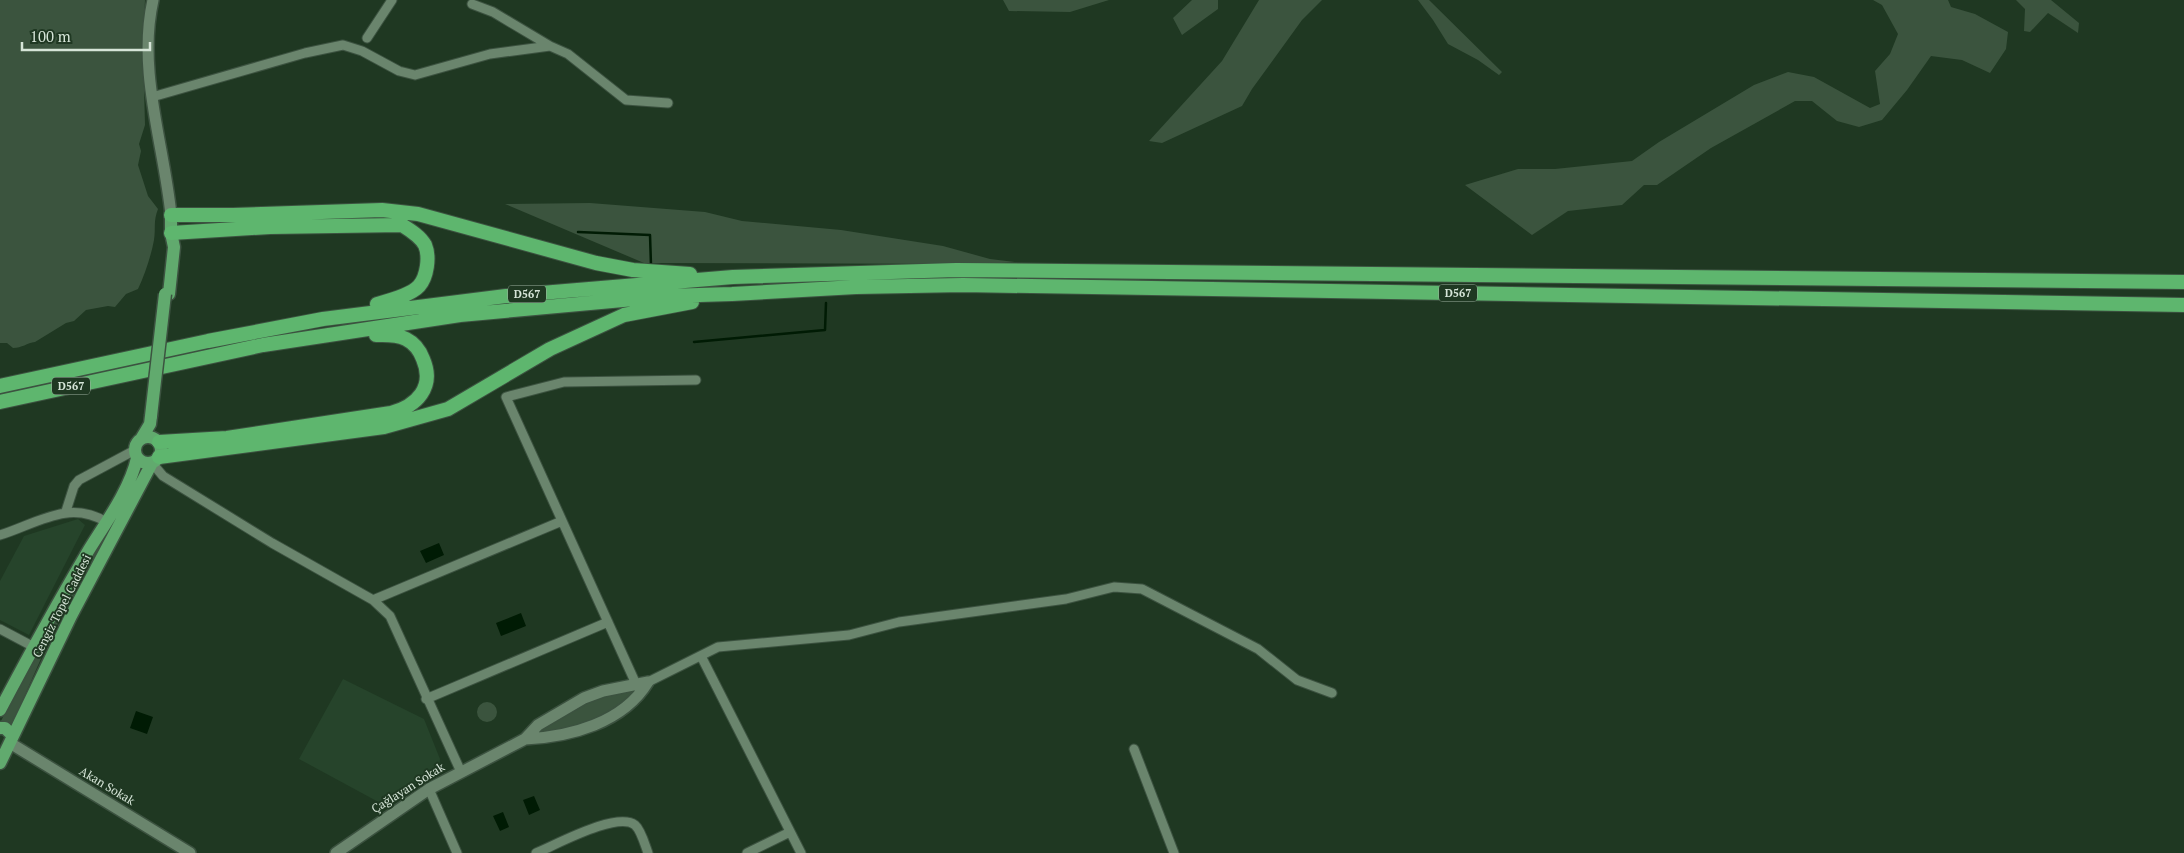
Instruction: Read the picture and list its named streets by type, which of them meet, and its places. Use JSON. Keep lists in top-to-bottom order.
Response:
{
  "streets": {
    "highway": ["D567"],
    "main road": ["Cengiz Topel Caddesi"],
    "street": ["Akan Sokak", "Çağlayan Sokak"]
  },
  "crossings": [
    ["Cengiz Topel Caddesi", "Akan Sokak"]
  ],
  "scale_bar": "100 m"
}
